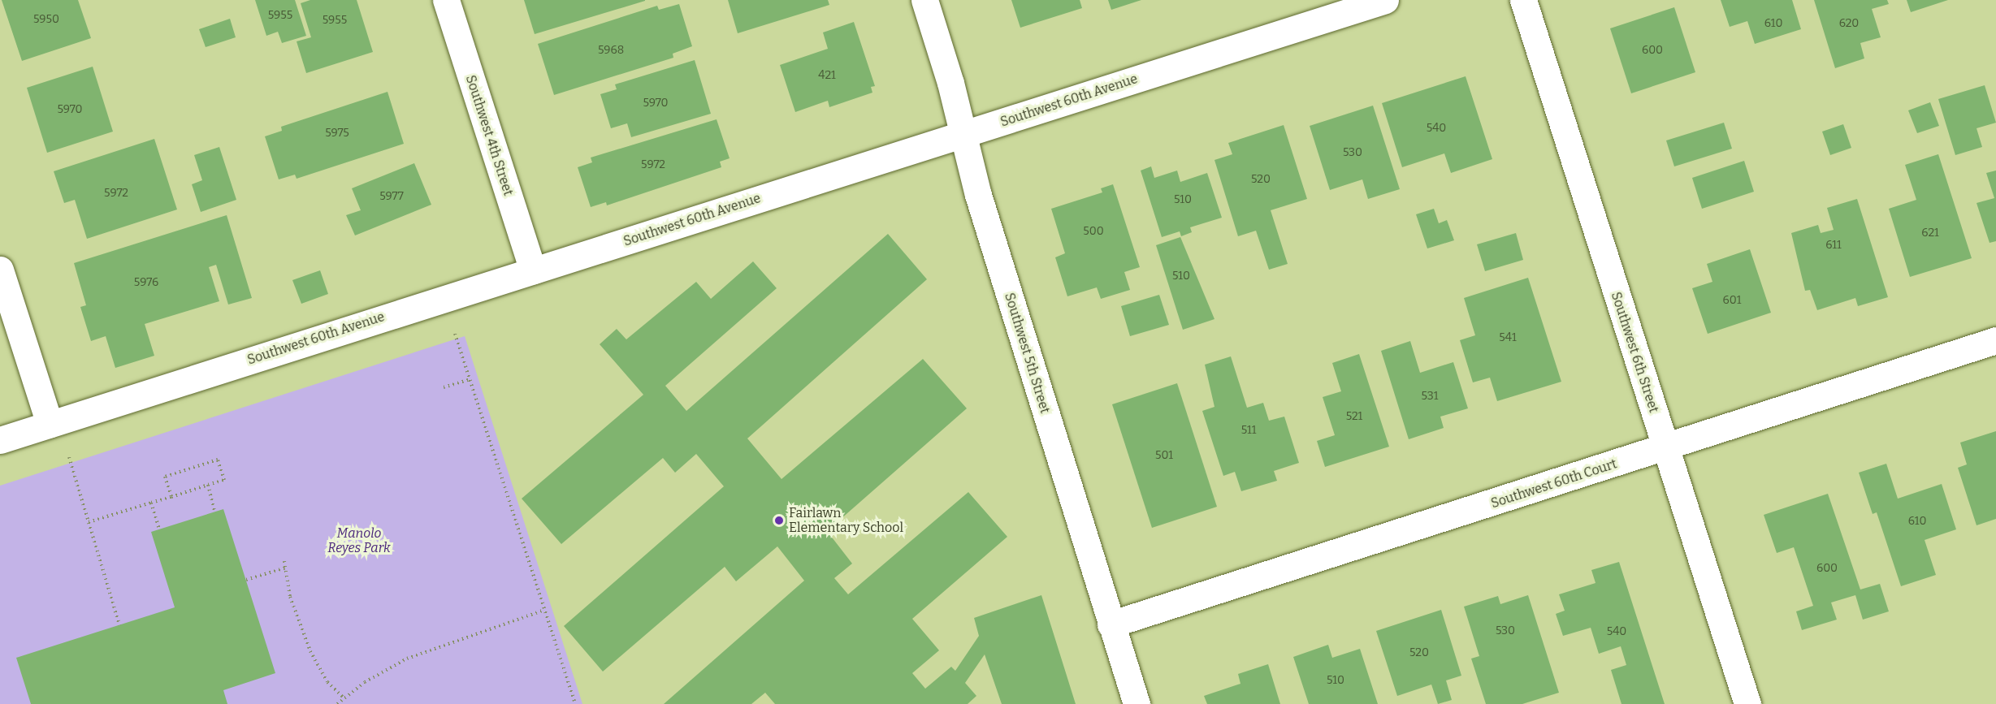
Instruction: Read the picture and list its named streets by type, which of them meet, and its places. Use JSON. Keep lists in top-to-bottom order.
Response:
{
  "streets": {
    "street": [
      "Southwest 60th Avenue",
      "Southwest 4th Street",
      "Southwest 6th Street",
      "Southwest 5th Street",
      "Southwest 60th Court"
    ]
  },
  "crossings": [
    ["Southwest 60th Avenue", "Southwest 4th Street"],
    ["Southwest 60th Avenue", "Southwest 5th Street"],
    ["Southwest 6th Street", "Southwest 60th Court"],
    ["Southwest 5th Street", "Southwest 60th Court"]
  ],
  "parks": ["Manolo Reyes Park"],
  "places": ["Fairlawn Elementary School"],
  "house_numbers": [
    "5955",
    "5950",
    "5955",
    "610",
    "620",
    "5968",
    "600",
    "421",
    "5970",
    "5970",
    "540",
    "5975",
    "530",
    "5972",
    "520",
    "5972",
    "5977",
    "510",
    "500",
    "621",
    "611",
    "510",
    "5976",
    "601",
    "541",
    "531",
    "521",
    "511",
    "501",
    "610",
    "600",
    "530",
    "540",
    "520",
    "510"
  ]
}
